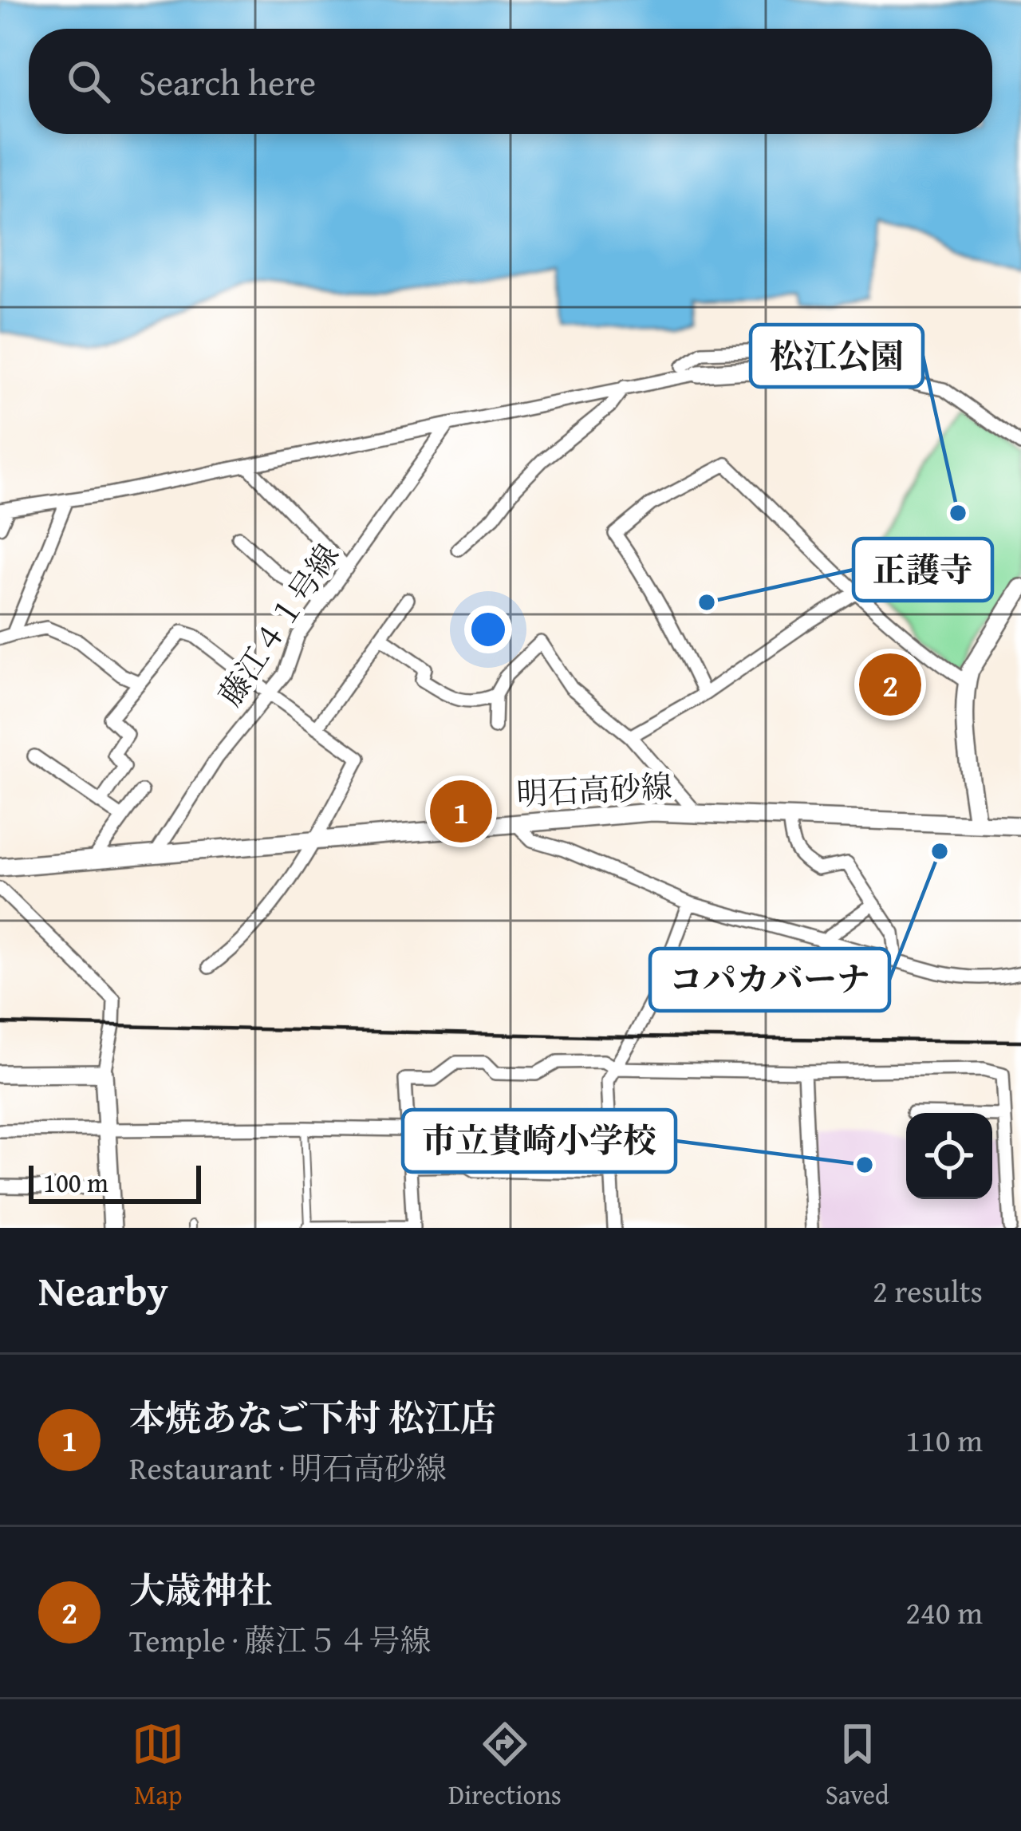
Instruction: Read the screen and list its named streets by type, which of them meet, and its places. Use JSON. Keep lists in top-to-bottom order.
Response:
{
  "streets": {
    "main road": ["明石高砂線"],
    "street": ["藤江４１号線"]
  },
  "crossings": [
    ["藤江４１号線", "明石高砂線"]
  ],
  "places": [
    "松江公園",
    "正護寺",
    "コパカバーナ",
    "市立貴崎小学校"
  ],
  "scale_bar": "100 m",
  "page": {
    "search": "Search here",
    "pins": ["2", "1"],
    "scale": "100 m",
    "heading": ["Nearby", "2 results"],
    "list": [
      {
        "mark": "1",
        "name": "本焼あなご下村 松江店",
        "note": "Restaurant · 明石高砂線",
        "value": "110 m"
      },
      {
        "mark": "2",
        "name": "大歳神社",
        "note": "Temple · 藤江５４号線",
        "value": "240 m"
      }
    ],
    "nav": ["Map", "Directions", "Saved"]
  }
}
